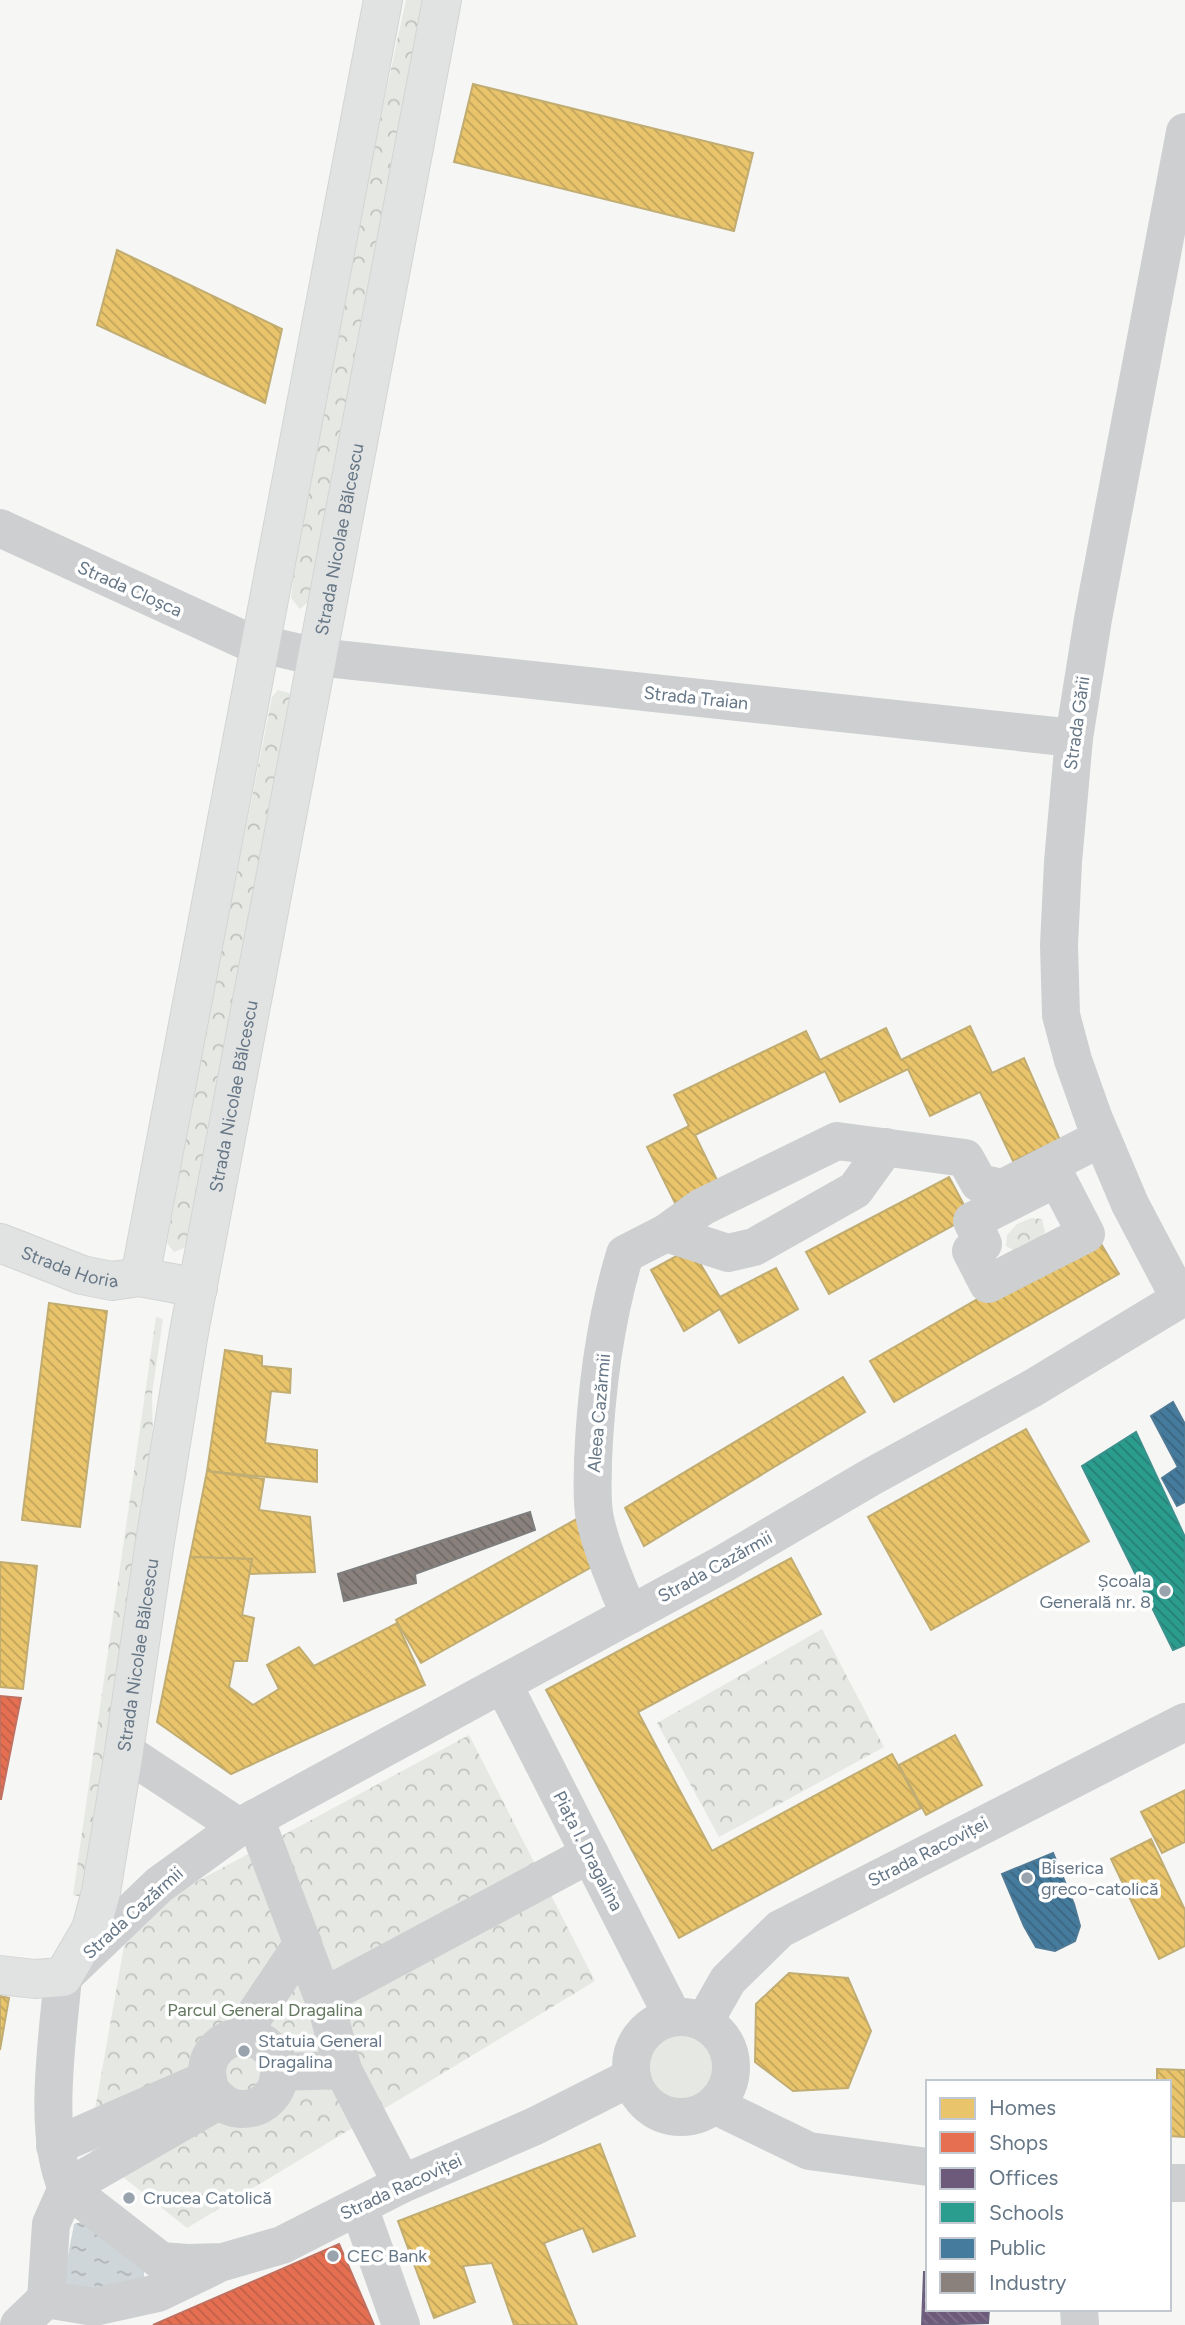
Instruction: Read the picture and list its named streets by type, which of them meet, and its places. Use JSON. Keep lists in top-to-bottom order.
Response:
{
  "streets": {
    "main road": ["Strada Nicolae Bălcescu", "Strada Horia"],
    "street": [
      "Strada Cloșca",
      "Strada Traian",
      "Strada Gării",
      "Aleea Cazărmii",
      "Strada Cazărmii",
      "Piața I. Dragalina",
      "Strada Racoviței"
    ]
  },
  "crossings": [
    ["Strada Nicolae Bălcescu", "Strada Cloșca"],
    ["Strada Nicolae Bălcescu", "Strada Traian"],
    ["Strada Nicolae Bălcescu", "Strada Horia"],
    ["Strada Nicolae Bălcescu", "Strada Cazărmii"],
    ["Strada Nicolae Bălcescu", "Strada Racoviței"],
    ["Strada Cloșca", "Strada Traian"],
    ["Strada Traian", "Strada Gării"],
    ["Strada Gării", "Aleea Cazărmii"],
    ["Strada Gării", "Strada Cazărmii"],
    ["Aleea Cazărmii", "Strada Cazărmii"],
    ["Strada Cazărmii", "Piața I. Dragalina"],
    ["Piața I. Dragalina", "Strada Racoviței"]
  ],
  "parks": ["Parcul General Dragalina"],
  "places": [
    "Școala Generală nr. 8",
    "Biserica greco-catolică",
    "Statuia General Dragalina",
    "Crucea Catolică",
    "CEC Bank"
  ],
  "legend": [
    "Homes",
    "Shops",
    "Offices",
    "Schools",
    "Public",
    "Industry"
  ]
}
